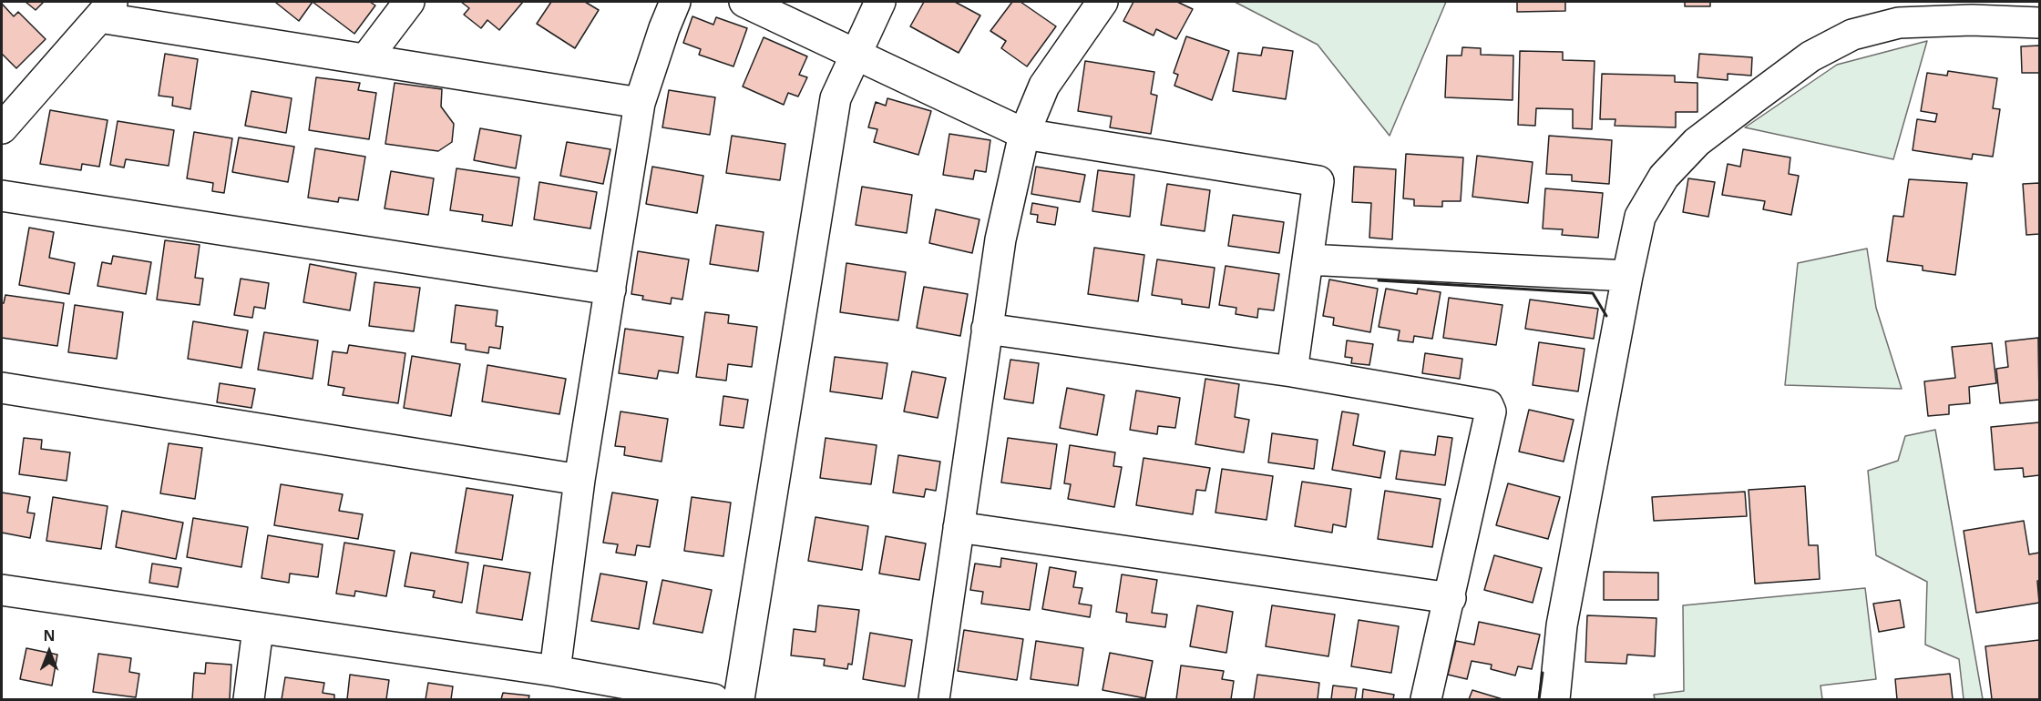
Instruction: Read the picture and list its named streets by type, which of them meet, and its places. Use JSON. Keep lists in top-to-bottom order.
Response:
{
  "north": "top"
}
